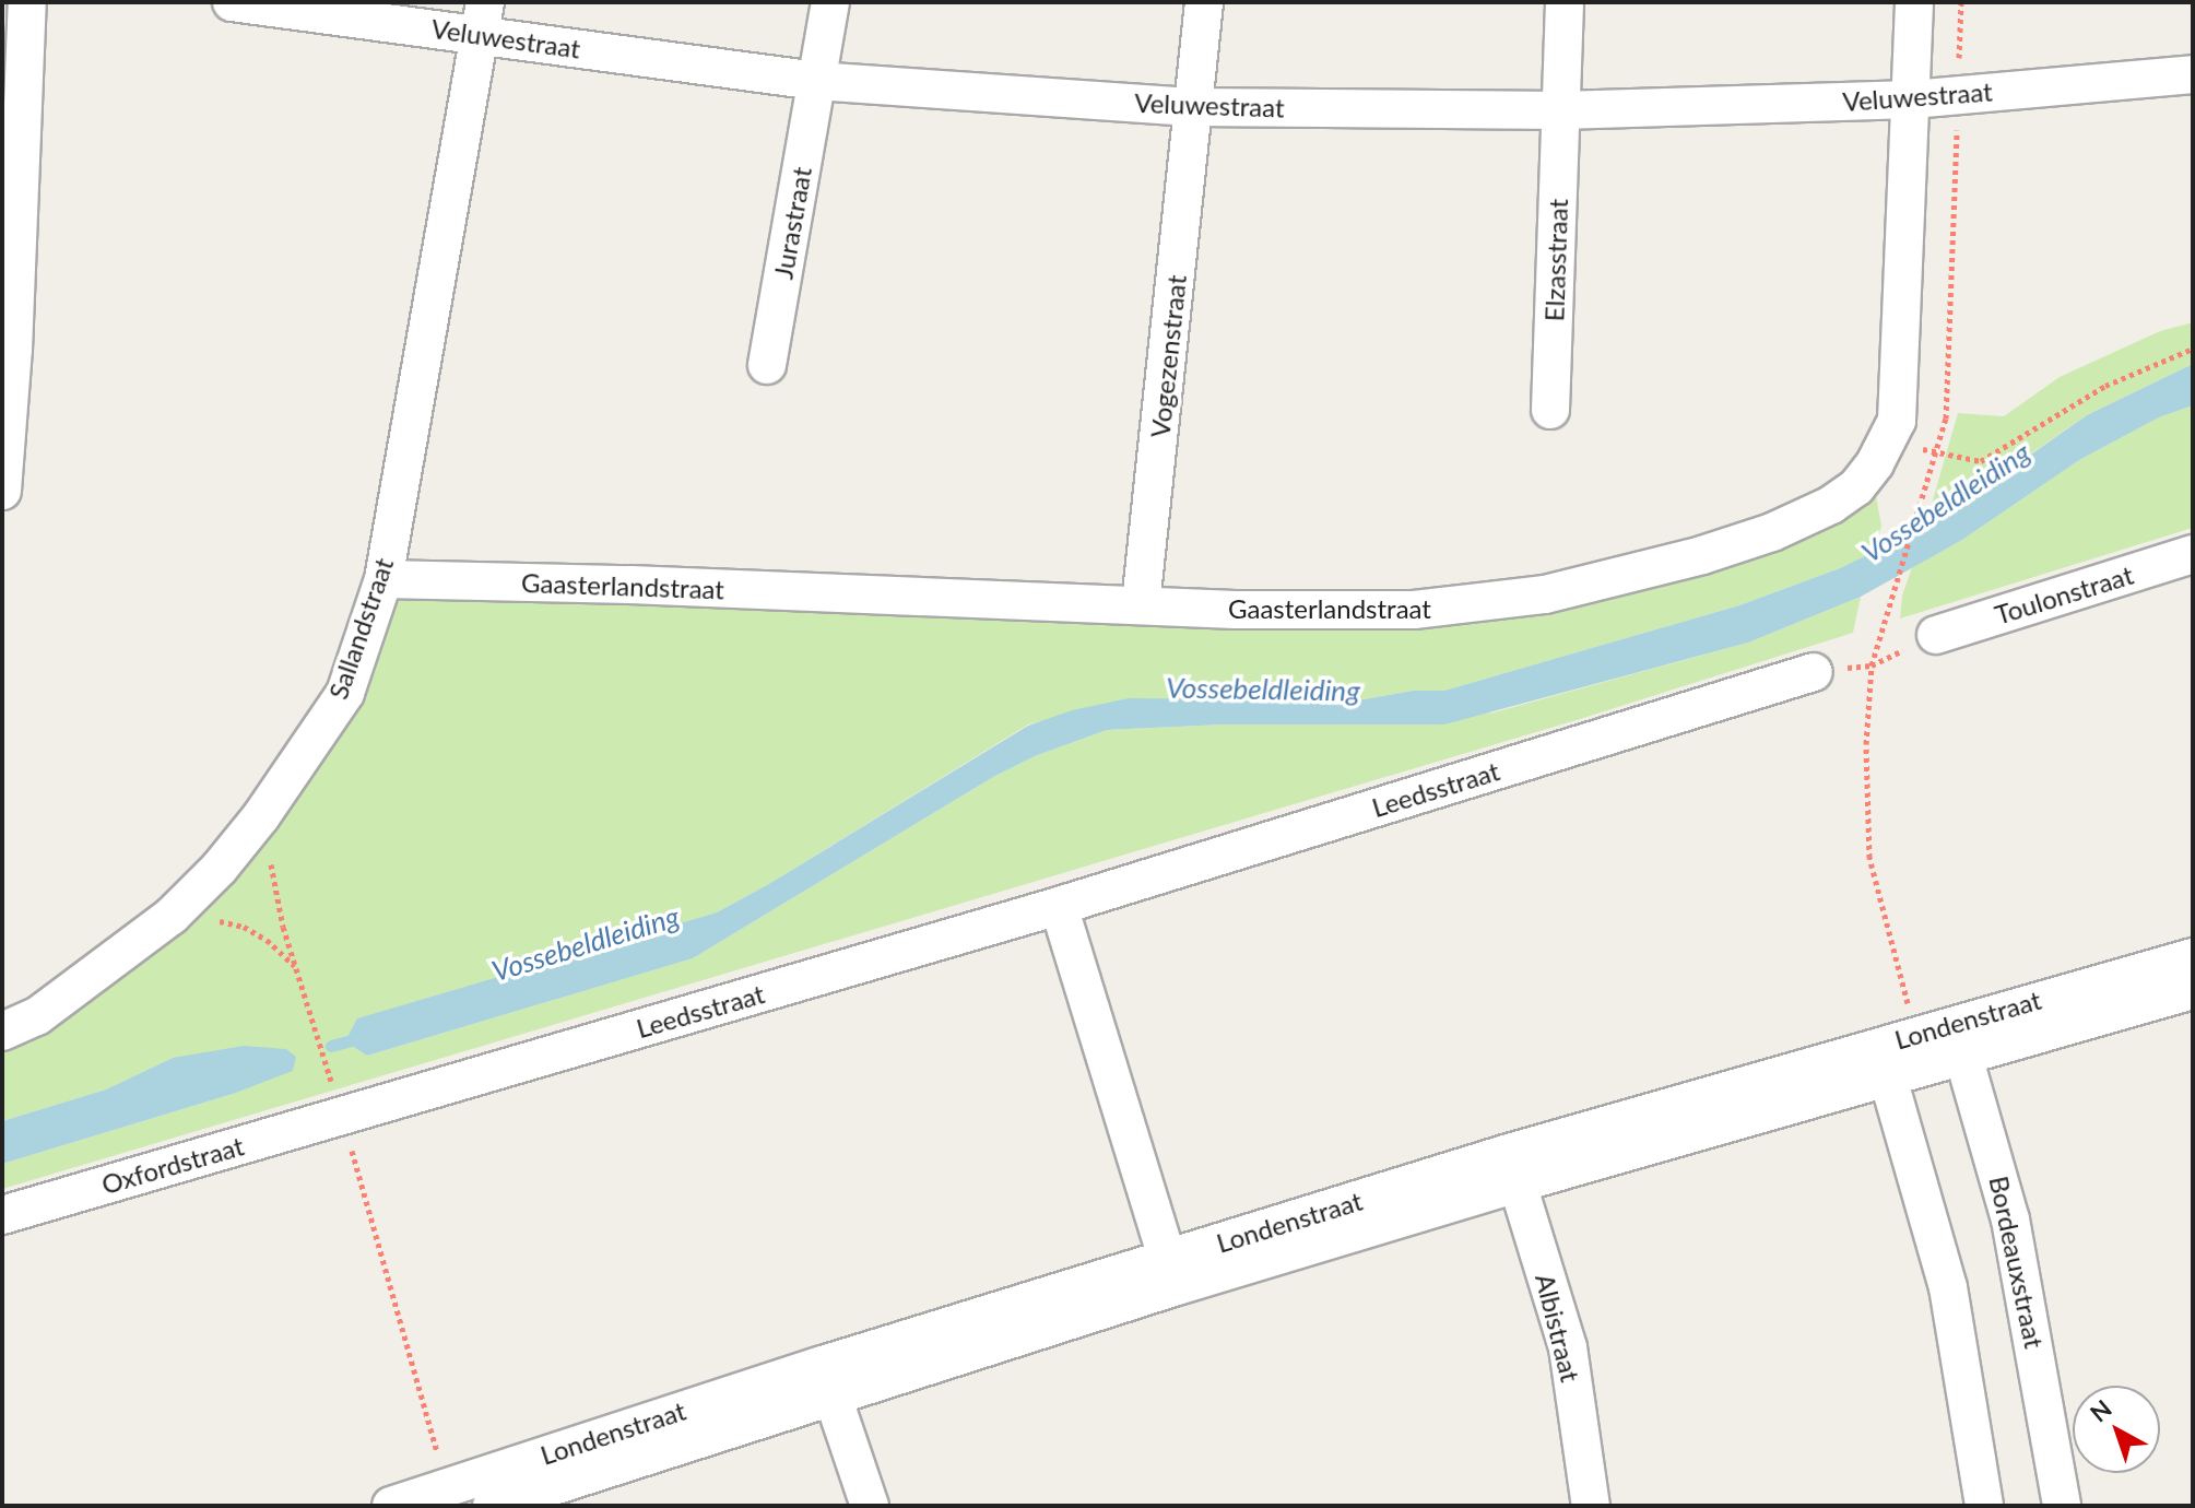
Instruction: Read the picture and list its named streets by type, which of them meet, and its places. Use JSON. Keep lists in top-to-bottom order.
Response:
{
  "streets": {
    "street": [
      "Veluwestraat",
      "Jurastraat",
      "Elzasstraat",
      "Vogezenstraat",
      "Gaasterlandstraat",
      "Toulonstraat",
      "Sallandstraat",
      "Leedsstraat",
      "Londenstraat",
      "Oxfordstraat",
      "Bordeauxstraat",
      "Albistraat"
    ]
  },
  "crossings": [
    ["Veluwestraat", "Jurastraat"],
    ["Veluwestraat", "Elzasstraat"],
    ["Veluwestraat", "Vogezenstraat"],
    ["Veluwestraat", "Gaasterlandstraat"],
    ["Veluwestraat", "Sallandstraat"],
    ["Vogezenstraat", "Gaasterlandstraat"],
    ["Gaasterlandstraat", "Sallandstraat"],
    ["Leedsstraat", "Oxfordstraat"],
    ["Londenstraat", "Bordeauxstraat"],
    ["Londenstraat", "Albistraat"]
  ],
  "water": ["Vossebeldleiding"],
  "north": "top left"
}
